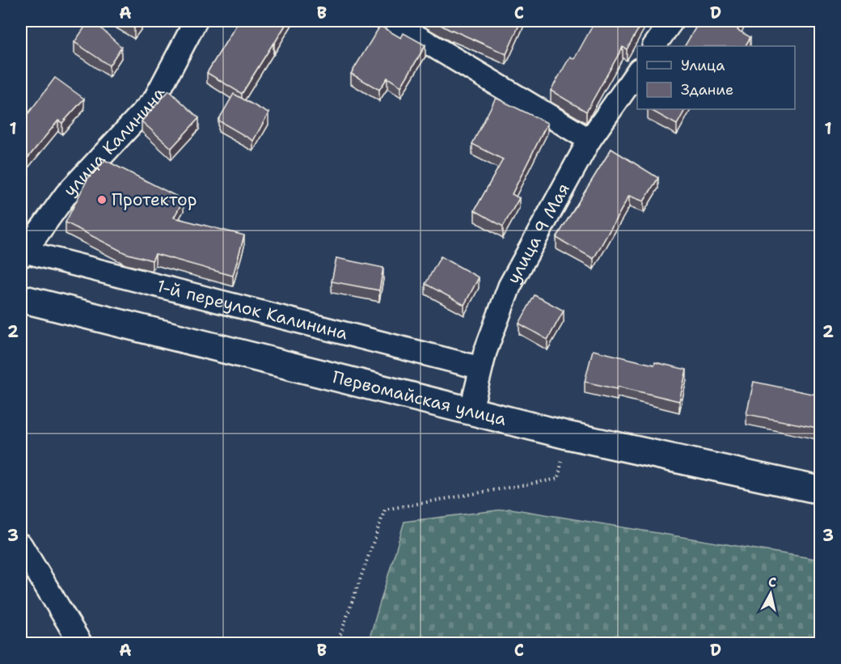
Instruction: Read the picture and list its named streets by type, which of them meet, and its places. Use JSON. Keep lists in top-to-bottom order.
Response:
{
  "streets": {
    "main road": ["Первомайская улица"],
    "street": ["улица Калинина", "улица 9 Мая", "1-й переулок Калинина"]
  },
  "crossings": [
    ["улица Калинина", "1-й переулок Калинина"],
    ["улица 9 Мая", "1-й переулок Калинина"],
    ["улица 9 Мая", "Первомайская улица"]
  ],
  "places": ["Протектор"],
  "legend": ["Улица", "Здание"],
  "north": "top",
  "grid": {
    "columns": [
      "A",
      "B",
      "C",
      "D"
    ],
    "rows": ["1", "2", "3"]
  }
}
